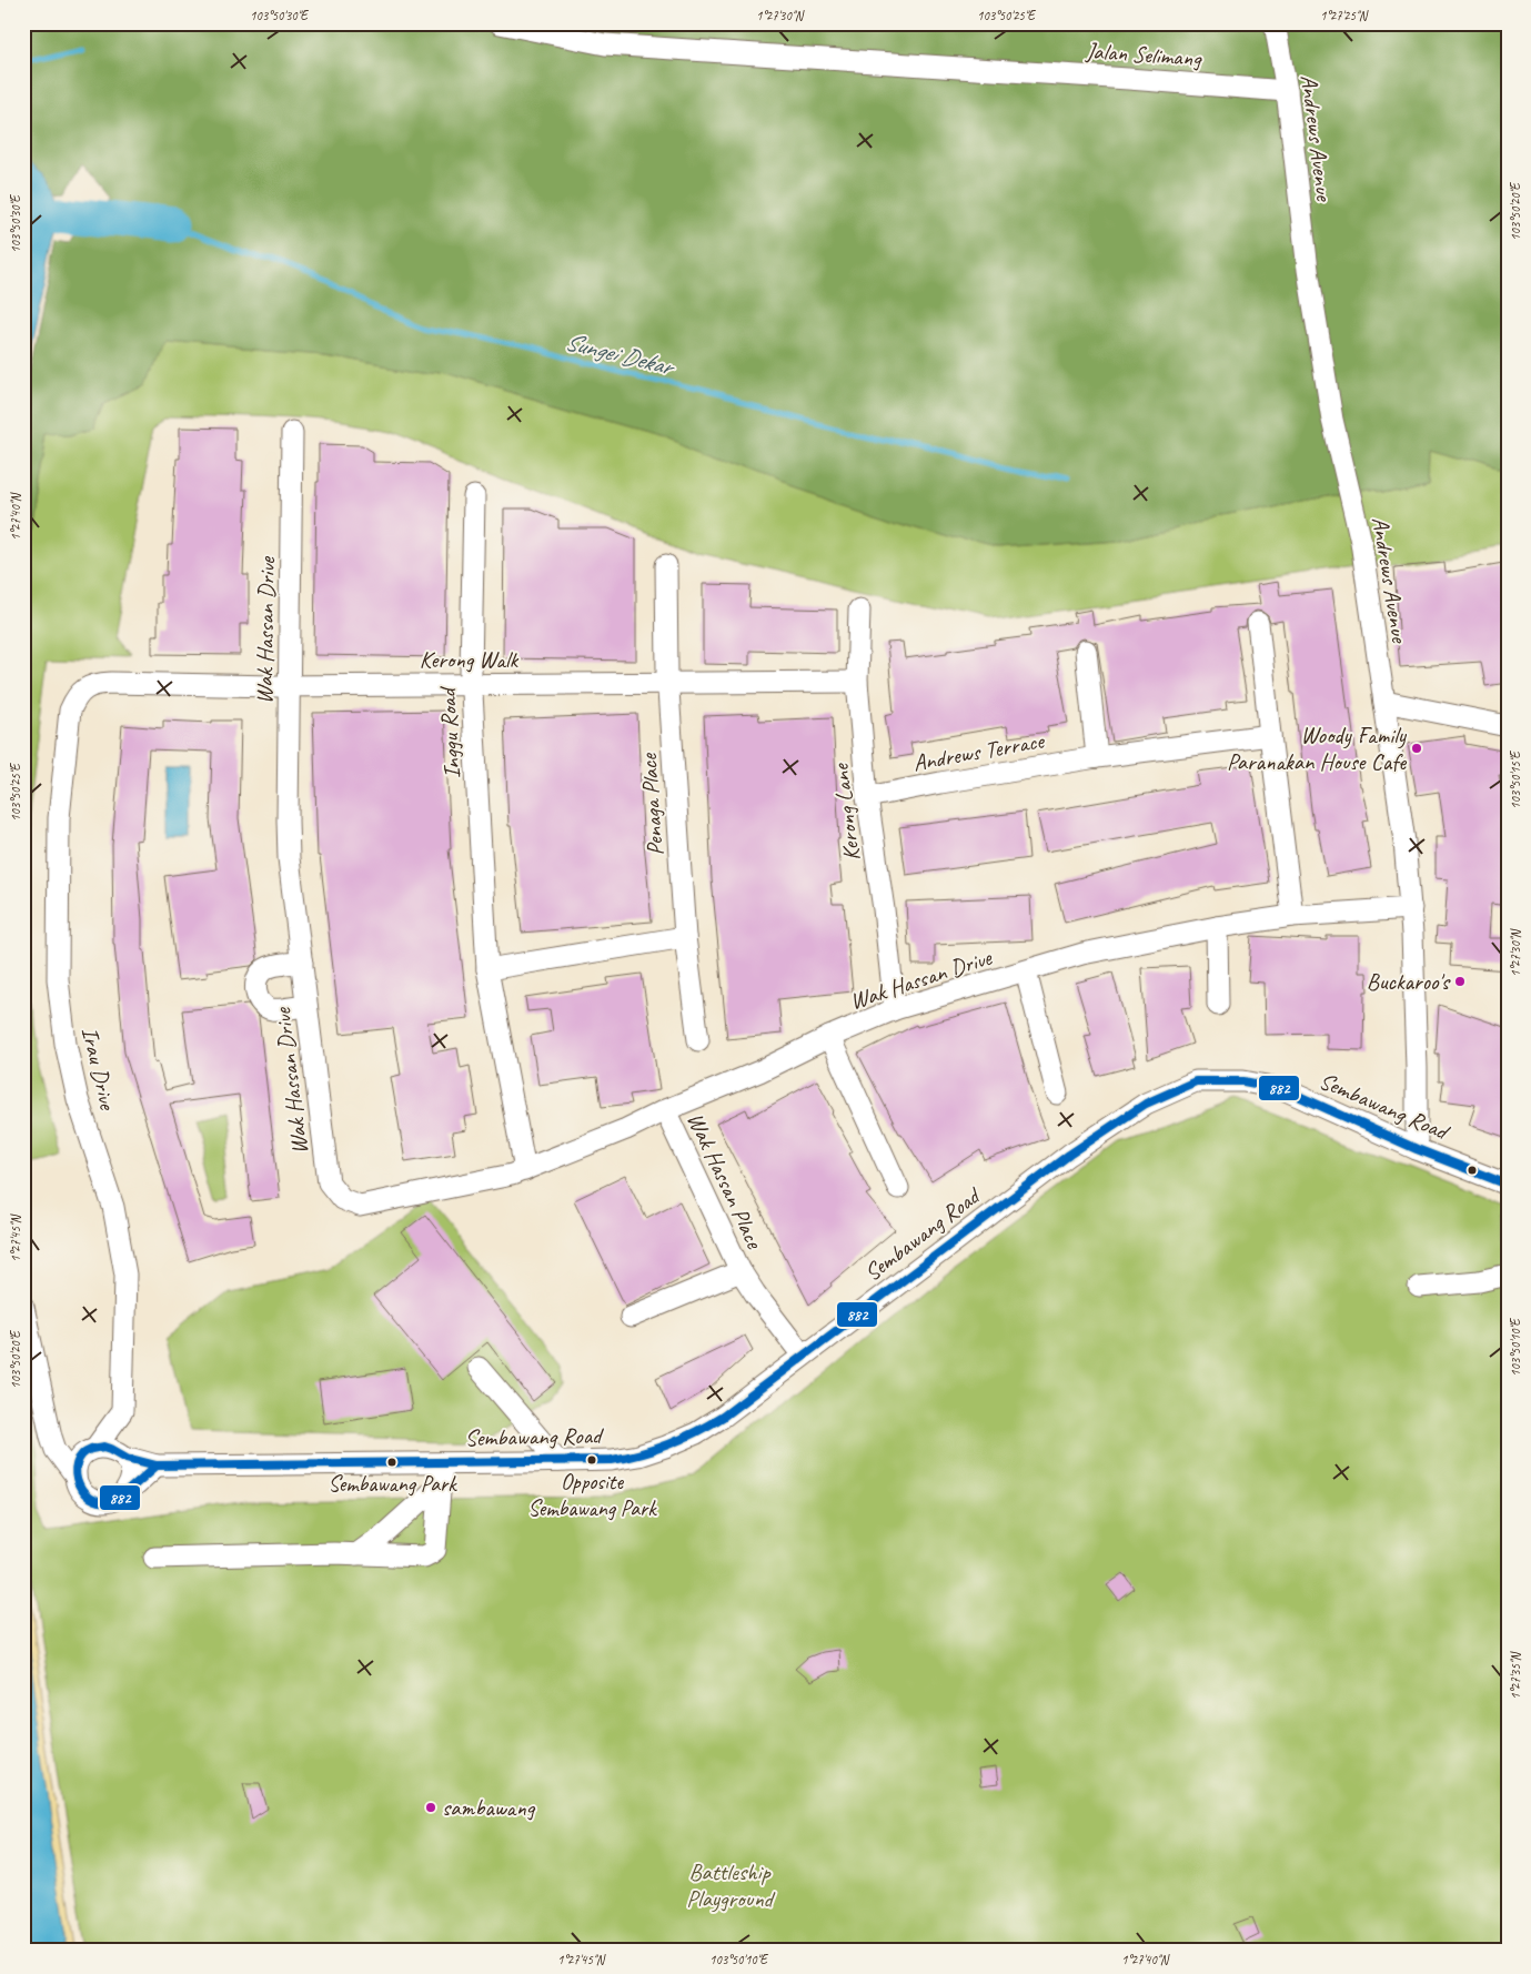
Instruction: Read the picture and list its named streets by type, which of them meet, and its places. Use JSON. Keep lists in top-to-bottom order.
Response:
{
  "streets": {
    "street": [
      "Jalan Selimang",
      "Andrews Avenue",
      "Wak Hassan Drive",
      "Kerong Walk",
      "Inggu Road",
      "Andrews Terrace",
      "Penaga Place",
      "Kerong Lane",
      "Irau Drive",
      "Sembawang Road",
      "Wak Hassan Place"
    ]
  },
  "crossings": [
    ["Jalan Selimang", "Andrews Avenue"],
    ["Andrews Avenue", "Wak Hassan Drive"],
    ["Andrews Avenue", "Sembawang Road"],
    ["Wak Hassan Drive", "Kerong Walk"],
    ["Wak Hassan Drive", "Inggu Road"],
    ["Wak Hassan Drive", "Kerong Lane"],
    ["Wak Hassan Drive", "Wak Hassan Place"],
    ["Kerong Walk", "Inggu Road"],
    ["Kerong Walk", "Penaga Place"],
    ["Kerong Walk", "Kerong Lane"],
    ["Kerong Walk", "Irau Drive"],
    ["Andrews Terrace", "Kerong Lane"],
    ["Irau Drive", "Sembawang Road"],
    ["Sembawang Road", "Wak Hassan Place"]
  ],
  "water": ["Sungei Dekar"],
  "parks": ["Battleship Playground"],
  "places": [
    "Woody Family Paranakan House Cafe",
    "Buckaroo's",
    "Opposite Sembawang Park",
    "Sembawang Park",
    "sambawang"
  ],
  "lines": ["transit line 882"],
  "coordinates": [
    "103°50'30\"E",
    "1°27'30\"N",
    "103°50'25\"E",
    "1°27'25\"N",
    "103°50'20\"E",
    "1°27'40\"N",
    "103°50'15\"E",
    "1°27'45\"N",
    "103°50'10\"E",
    "1°27'35\"N"
  ]
}
